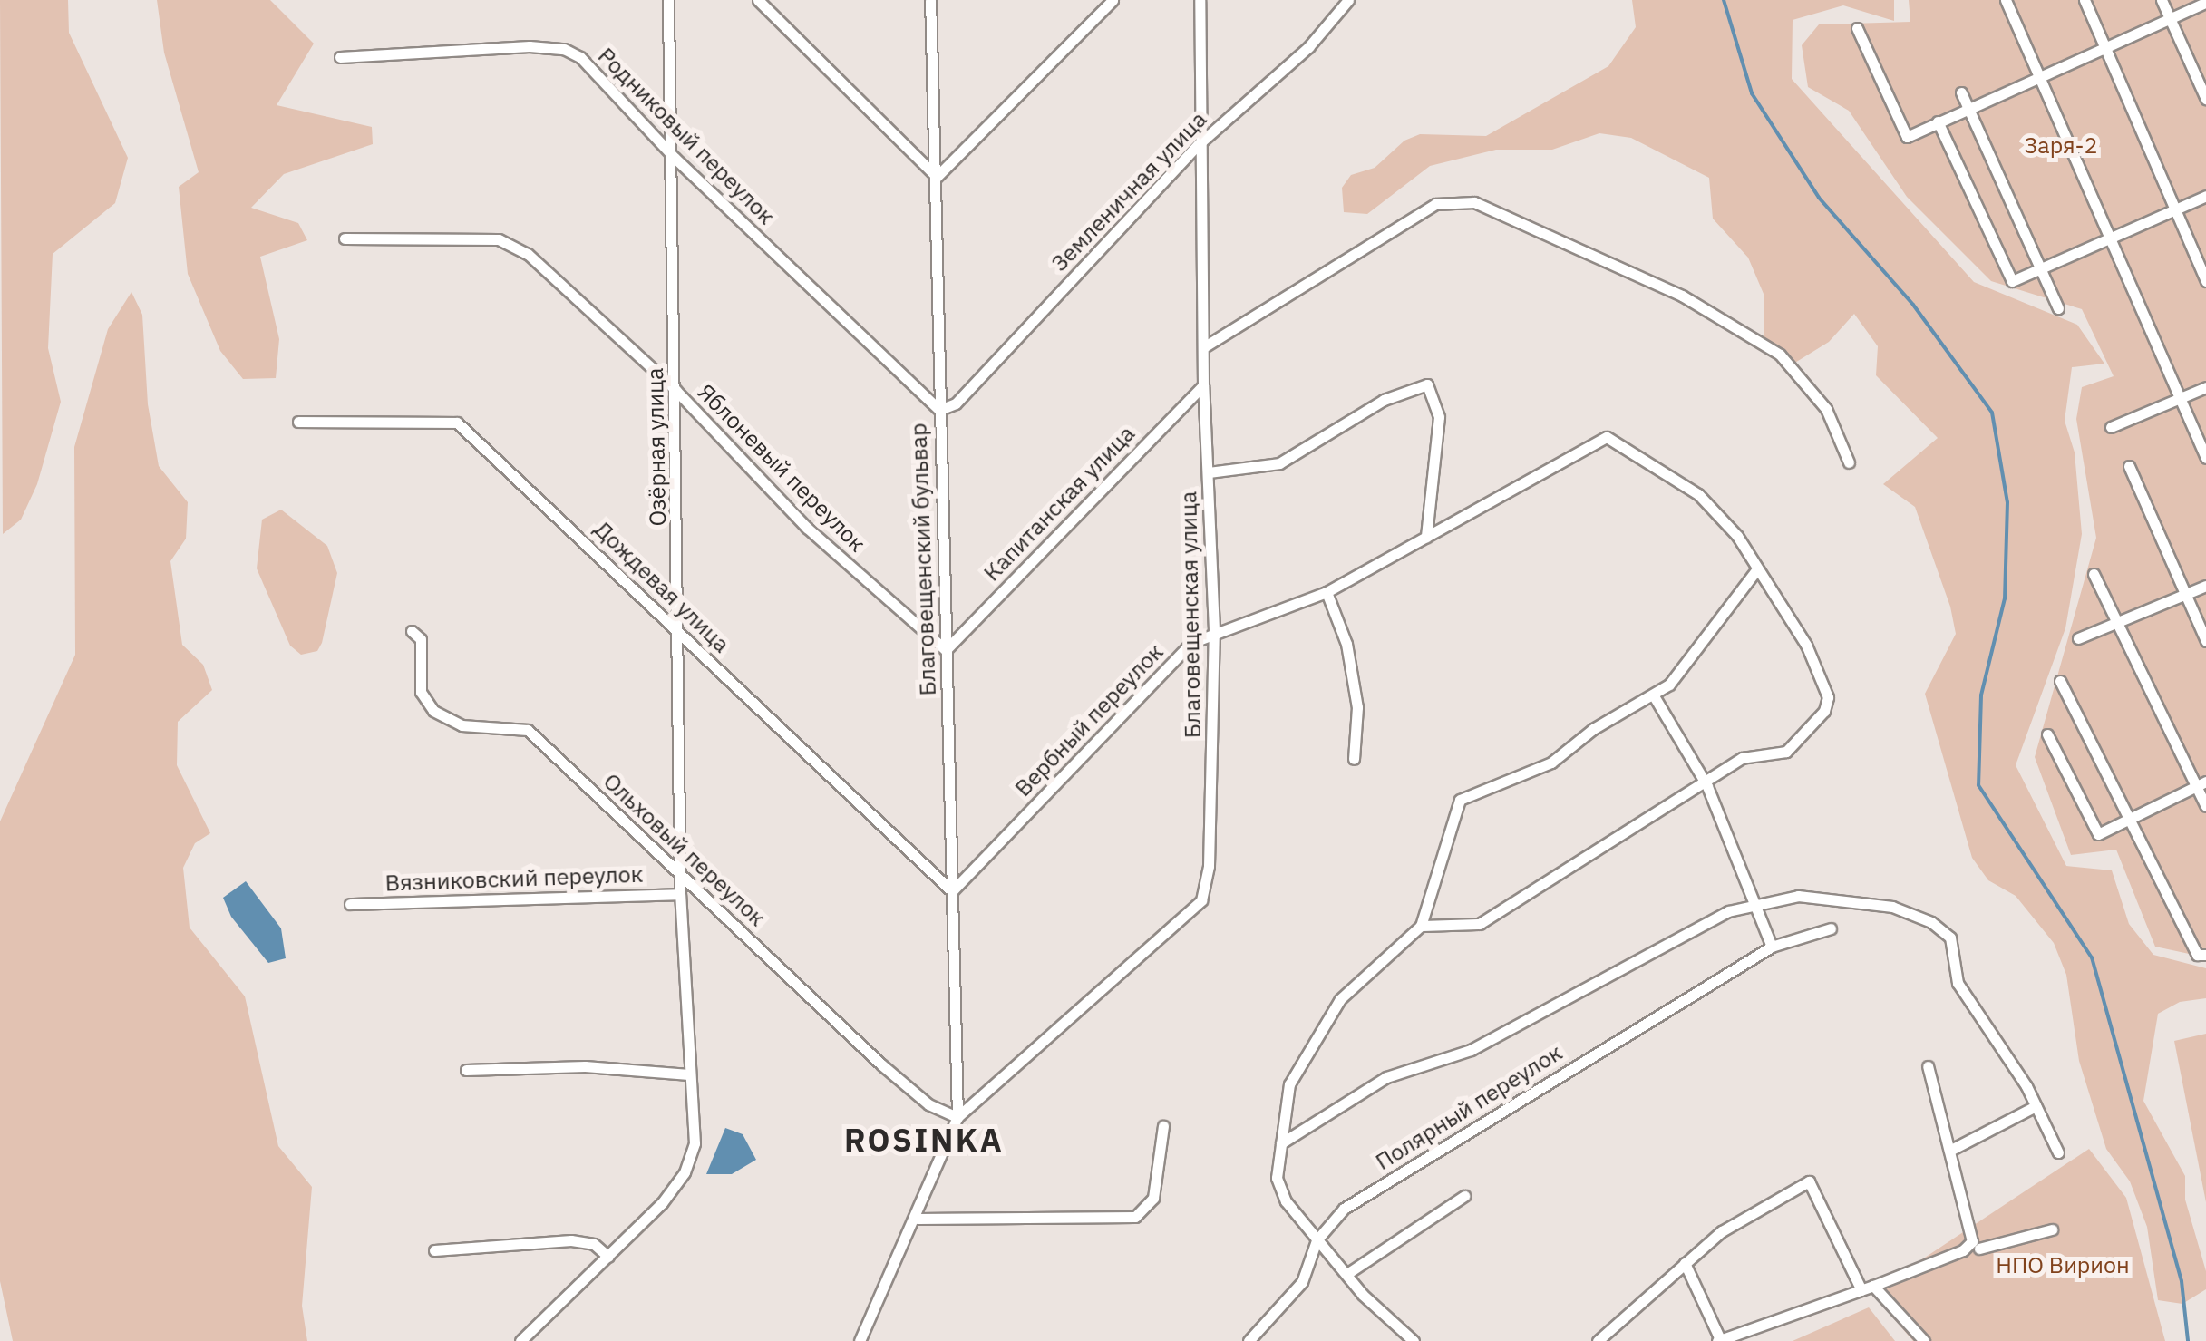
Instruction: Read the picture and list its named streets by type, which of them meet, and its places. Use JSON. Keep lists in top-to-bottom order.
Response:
{
  "streets": {
    "street": [
      "Родниковый переулок",
      "Земленичная улица",
      "Озёрная улица",
      "Яблоневый переулок",
      "Капитанская улица",
      "Благовещенский бульвар",
      "Дождевая улица",
      "Благовещенская улица",
      "Вербный переулок",
      "Ольховый переулок",
      "Вязниковский переулок",
      "Полярный переулок"
    ]
  },
  "crossings": [
    ["Родниковый переулок", "Земленичная улица"],
    ["Родниковый переулок", "Озёрная улица"],
    ["Родниковый переулок", "Благовещенский бульвар"],
    ["Земленичная улица", "Благовещенский бульвар"],
    ["Земленичная улица", "Благовещенская улица"],
    ["Озёрная улица", "Яблоневый переулок"],
    ["Озёрная улица", "Дождевая улица"],
    ["Озёрная улица", "Ольховый переулок"],
    ["Озёрная улица", "Вязниковский переулок"],
    ["Яблоневый переулок", "Капитанская улица"],
    ["Яблоневый переулок", "Благовещенский бульвар"],
    ["Капитанская улица", "Благовещенский бульвар"],
    ["Капитанская улица", "Благовещенская улица"],
    ["Благовещенский бульвар", "Дождевая улица"],
    ["Благовещенский бульвар", "Благовещенская улица"],
    ["Благовещенский бульвар", "Вербный переулок"],
    ["Благовещенский бульвар", "Ольховый переулок"],
    ["Дождевая улица", "Вербный переулок"],
    ["Благовещенская улица", "Вербный переулок"],
    ["Благовещенская улица", "Ольховый переулок"]
  ],
  "districts": ["ROSINKA"],
  "parks": ["Заря-2", "НПО Вирион"]
}
